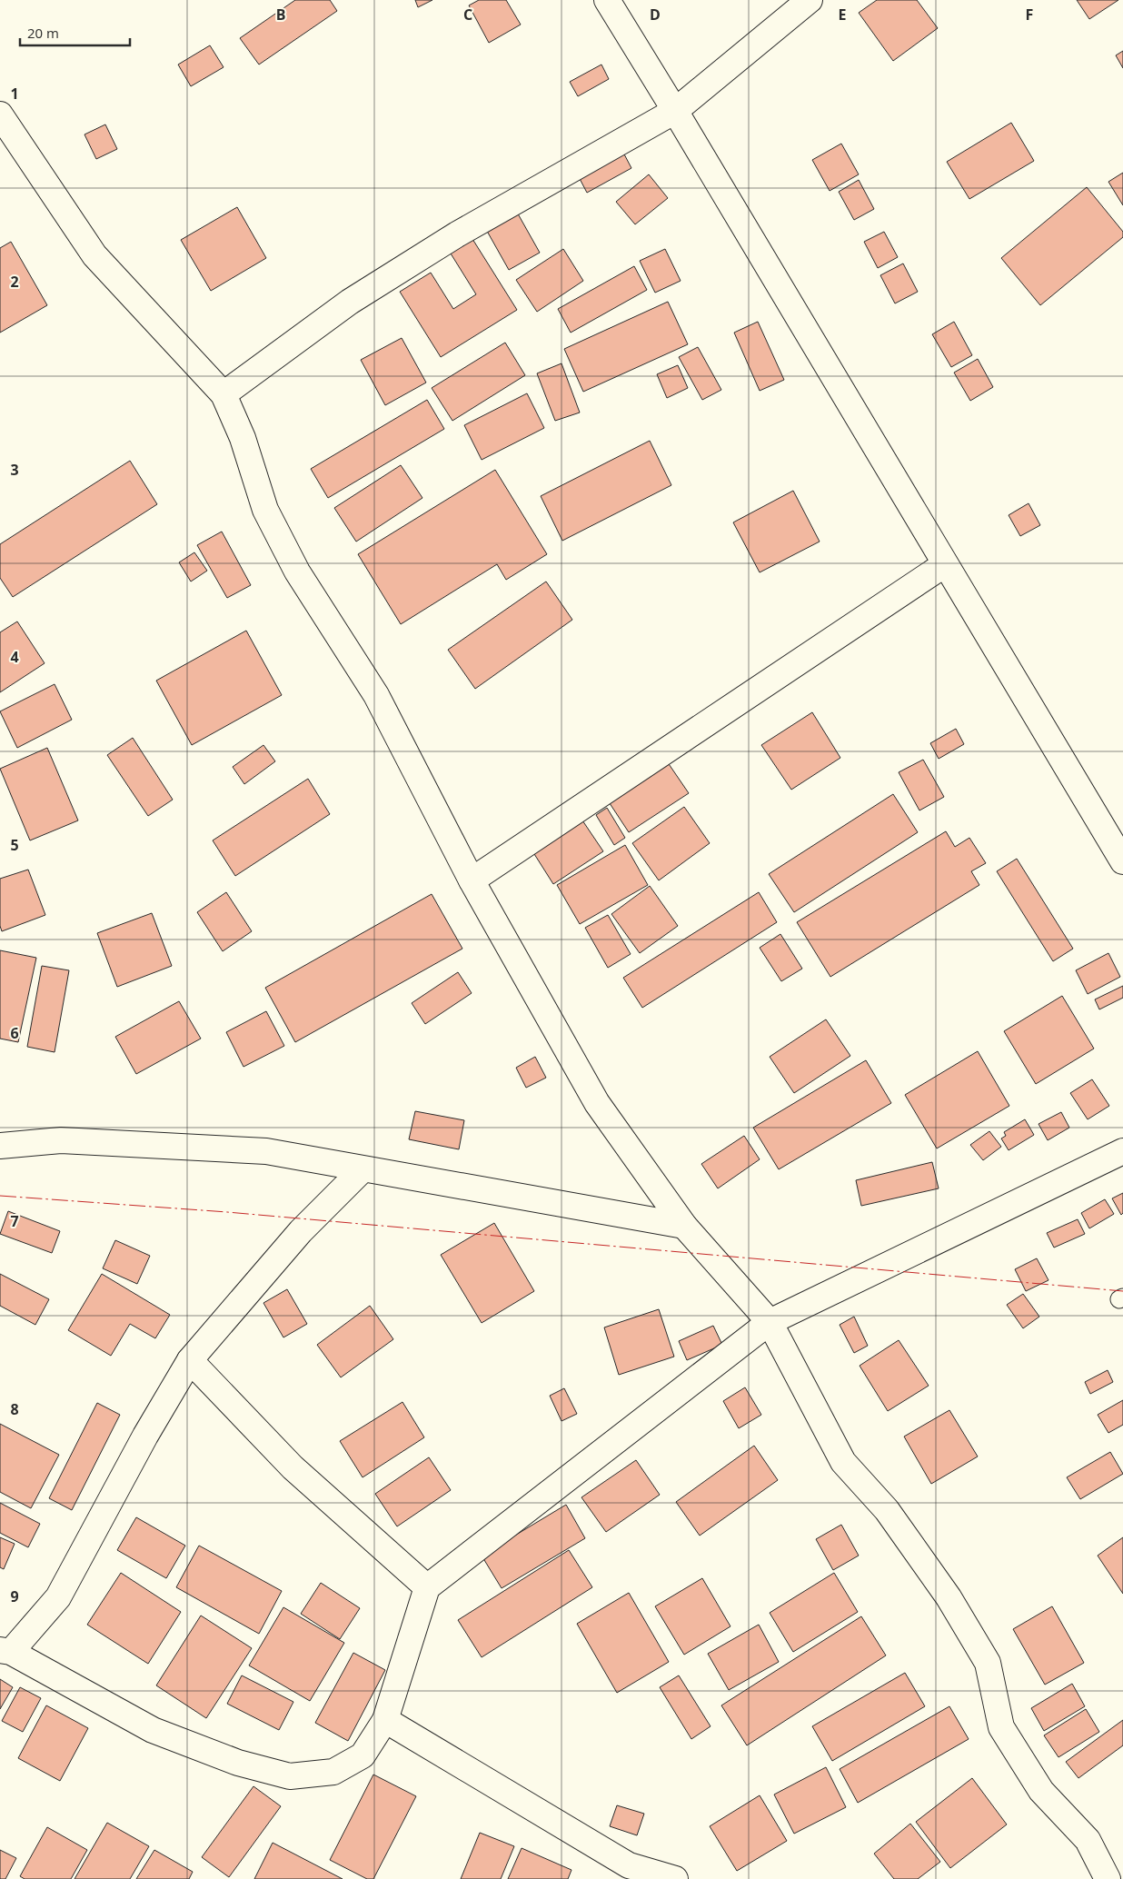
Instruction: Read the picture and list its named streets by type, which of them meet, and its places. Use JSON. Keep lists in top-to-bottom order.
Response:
{
  "scale_bar": "20 m",
  "grid": {
    "columns": [
      "B",
      "C",
      "D",
      "E",
      "F"
    ],
    "rows": [
      "1",
      "2",
      "3",
      "4",
      "5",
      "6",
      "7",
      "8",
      "9"
    ]
  }
}
